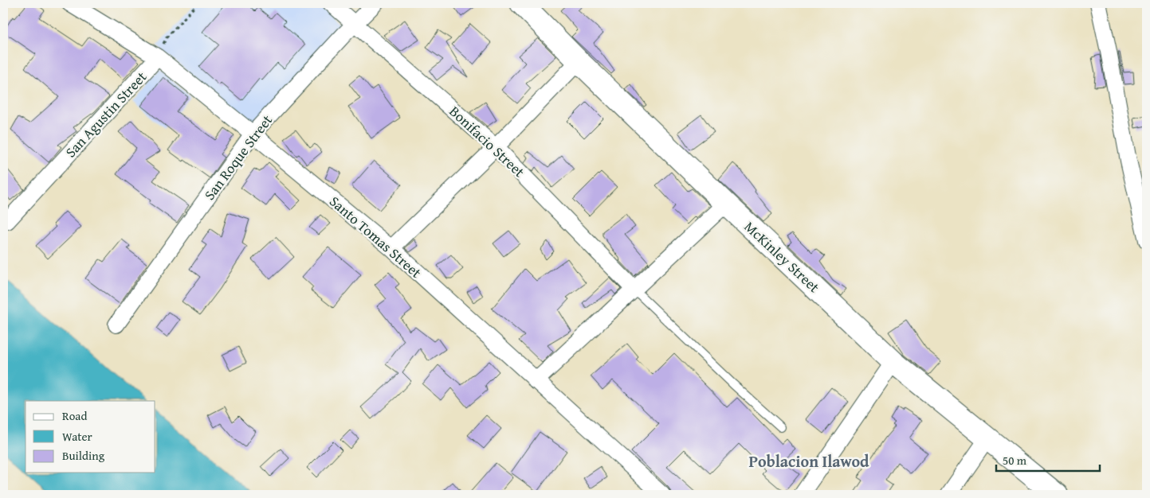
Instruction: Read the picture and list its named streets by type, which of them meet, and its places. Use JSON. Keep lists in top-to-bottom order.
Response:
{
  "streets": {
    "street": [
      "San Agustin Street",
      "Bonifacio Street",
      "San Roque Street",
      "Santo Tomas Street",
      "McKinley Street"
    ]
  },
  "crossings": [
    ["San Agustin Street", "Santo Tomas Street"],
    ["Bonifacio Street", "San Roque Street"],
    ["San Roque Street", "Santo Tomas Street"]
  ],
  "districts": ["Poblacion Ilawod"],
  "legend": ["Road", "Water", "Building"],
  "scale_bar": "50 m"
}
